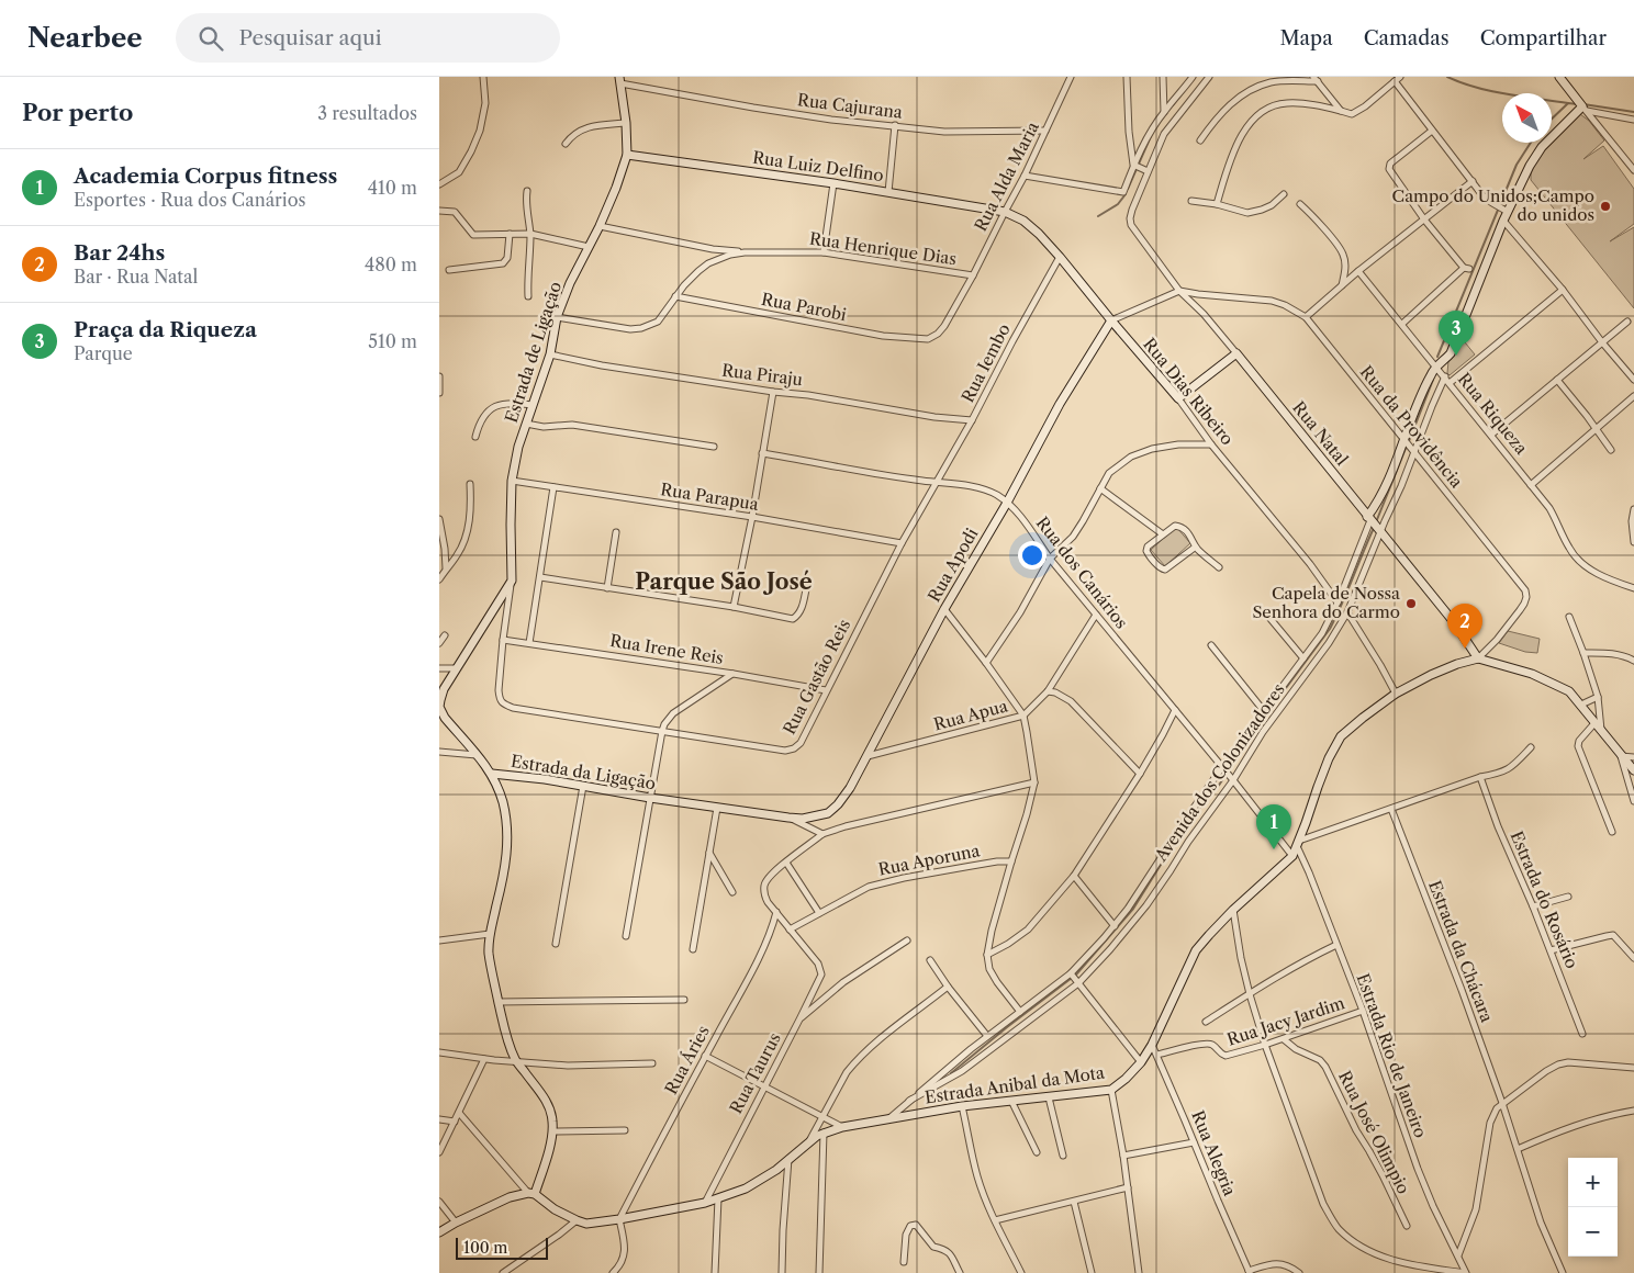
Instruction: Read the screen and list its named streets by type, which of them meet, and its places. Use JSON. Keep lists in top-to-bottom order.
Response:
{
  "streets": {
    "street": [
      "Rua Cajurana",
      "Rua Luiz Delfino",
      "Rua Alda Maria",
      "Rua Henrique Dias",
      "Rua Parobi",
      "Estrada de Ligação",
      "Rua Iembo",
      "Rua Piraju",
      "Rua Dias Ribeiro",
      "Rua Riqueza",
      "Rua da Providência",
      "Rua Natal",
      "Rua Parapua",
      "Rua Apodi",
      "Rua dos Canários",
      "Rua Irene Reis",
      "Rua Gastão Reis",
      "Rua Apua",
      "Estrada da Ligação",
      "Avenida dos Colonizadores",
      "Rua Aporuna",
      "Estrada do Rosário",
      "Estrada da Chácara",
      "Rua Jacy Jardim",
      "Estrada Rio de Janeiro",
      "Rua Áries",
      "Rua Taurus",
      "Estrada Anibal da Mota",
      "Rua José Olimpio",
      "Rua Alegria"
    ]
  },
  "crossings": [
    ["Rua Cajurana", "Rua Alda Maria"],
    ["Rua Cajurana", "Estrada de Ligação"],
    ["Rua Luiz Delfino", "Rua Alda Maria"],
    ["Rua Luiz Delfino", "Estrada de Ligação"],
    ["Rua Luiz Delfino", "Rua Dias Ribeiro"],
    ["Rua Alda Maria", "Rua Henrique Dias"],
    ["Rua Alda Maria", "Rua Parobi"],
    ["Rua Alda Maria", "Rua Dias Ribeiro"],
    ["Rua Henrique Dias", "Rua Parobi"],
    ["Rua Henrique Dias", "Estrada de Ligação"],
    ["Estrada de Ligação", "Rua Piraju"],
    ["Estrada de Ligação", "Rua Parapua"],
    ["Estrada de Ligação", "Rua Irene Reis"],
    ["Estrada de Ligação", "Rua Gastão Reis"],
    ["Rua Iembo", "Rua Piraju"],
    ["Rua Iembo", "Rua Dias Ribeiro"],
    ["Rua Iembo", "Rua dos Canários"],
    ["Rua Iembo", "Rua Gastão Reis"],
    ["Rua Dias Ribeiro", "Rua Apodi"],
    ["Rua Dias Ribeiro", "Avenida dos Colonizadores"],
    ["Rua Riqueza", "Avenida dos Colonizadores"],
    ["Rua da Providência", "Rua Natal"],
    ["Rua da Providência", "Avenida dos Colonizadores"],
    ["Rua da Providência", "Estrada Anibal da Mota"],
    ["Rua Natal", "Avenida dos Colonizadores"],
    ["Rua Natal", "Estrada Anibal da Mota"],
    ["Rua Parapua", "Rua Gastão Reis"],
    ["Rua Apodi", "Rua dos Canários"],
    ["Rua Apodi", "Rua Apua"],
    ["Rua Apodi", "Estrada da Ligação"],
    ["Rua dos Canários", "Rua Gastão Reis"],
    ["Rua dos Canários", "Rua Apua"],
    ["Rua dos Canários", "Avenida dos Colonizadores"],
    ["Rua dos Canários", "Estrada Anibal da Mota"],
    ["Rua Irene Reis", "Rua Gastão Reis"],
    ["Estrada da Ligação", "Estrada Anibal da Mota"],
    ["Avenida dos Colonizadores", "Estrada Anibal da Mota"],
    ["Rua Jacy Jardim", "Estrada Rio de Janeiro"],
    ["Rua Jacy Jardim", "Rua José Olimpio"],
    ["Rua Jacy Jardim", "Rua Alegria"],
    ["Estrada Rio de Janeiro", "Estrada Anibal da Mota"],
    ["Rua Áries", "Estrada Anibal da Mota"],
    ["Rua Taurus", "Estrada Anibal da Mota"],
    ["Estrada Anibal da Mota", "Rua Alegria"]
  ],
  "districts": ["Parque São José"],
  "places": ["Campo do Unidos;Campo do unidos", "Capela de Nossa Senhora do Carmo"],
  "scale_bar": "100 m",
  "north": "top left",
  "page": {
    "header": "Nearbee",
    "search": "Pesquisar aqui",
    "nav": ["Mapa", "Camadas", "Compartilhar"],
    "heading": ["Por perto", "3 resultados"],
    "list": [
      {
        "mark": "1",
        "name": "Academia Corpus fitness",
        "note": "Esportes · Rua dos Canários",
        "value": "410 m"
      },
      {
        "mark": "2",
        "name": "Bar 24hs",
        "note": "Bar · Rua Natal",
        "value": "480 m"
      },
      {
        "mark": "3",
        "name": "Praça da Riqueza",
        "note": "Parque",
        "value": "510 m"
      }
    ],
    "pins": ["3", "2", "1"],
    "map_buttons": ["+", "−"],
    "scale": "100 m"
  }
}
